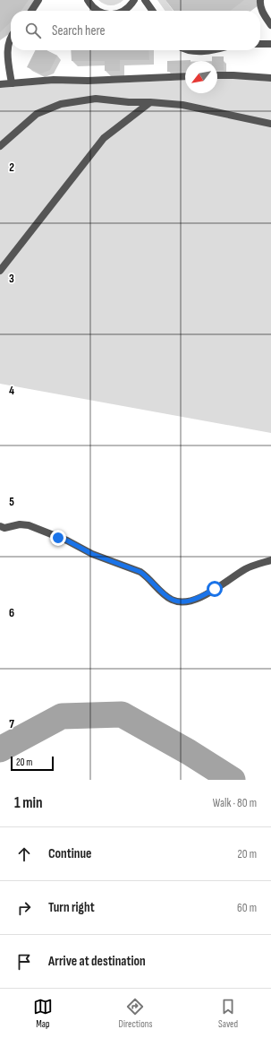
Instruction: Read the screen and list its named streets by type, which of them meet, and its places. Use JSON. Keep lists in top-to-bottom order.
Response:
{
  "scale_bar": "20 m",
  "north": "bottom left",
  "page": {
    "search": "Search here",
    "scale": "20 m",
    "heading": ["1 min", "Walk · 80 m"],
    "list": [
      ["Continue", "20 m"],
      ["Turn right", "60 m"],
      "Arrive at destination"
    ],
    "nav": ["Map", "Directions", "Saved"]
  },
  "grid": {
    "rows": [
      "2",
      "3",
      "4",
      "5",
      "6",
      "7"
    ]
  }
}
